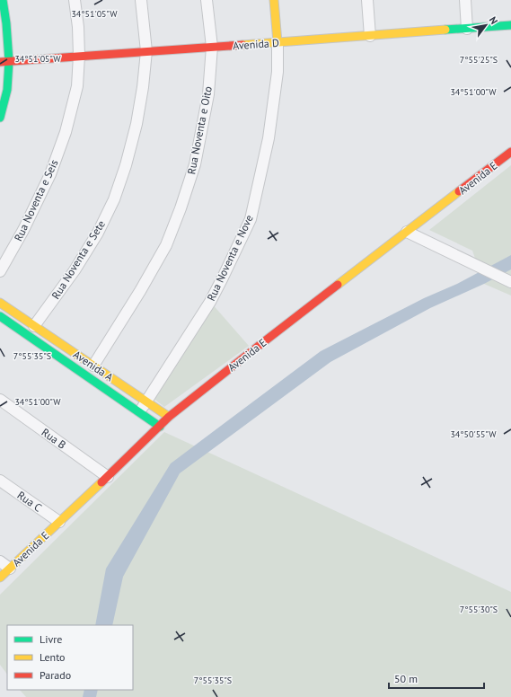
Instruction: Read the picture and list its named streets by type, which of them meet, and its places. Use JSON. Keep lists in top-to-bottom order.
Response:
{
  "streets": {
    "street": [
      "Avenida D",
      "Rua Noventa e Oito",
      "Avenida E",
      "Rua Noventa e Seis",
      "Rua Noventa e Nove",
      "Rua Noventa e Sete",
      "Avenida A",
      "Rua B",
      "Rua C"
    ]
  },
  "crossings": [
    ["Avenida D", "Rua Noventa e Oito"],
    ["Avenida D", "Rua Noventa e Seis"],
    ["Avenida D", "Rua Noventa e Nove"],
    ["Avenida D", "Rua Noventa e Sete"],
    ["Rua Noventa e Oito", "Avenida A"],
    ["Avenida E", "Avenida A"],
    ["Avenida E", "Rua B"],
    ["Avenida E", "Rua C"],
    ["Rua Noventa e Nove", "Avenida A"],
    ["Rua Noventa e Sete", "Avenida A"]
  ],
  "legend": ["Livre", "Lento", "Parado"],
  "scale_bar": "50 m",
  "north": "top right",
  "coordinates": [
    "34°51'05\"W",
    "7°55'25\"S",
    "34°51'00\"W",
    "7°55'35\"S",
    "34°50'55\"W",
    "7°55'30\"S"
  ]
}
